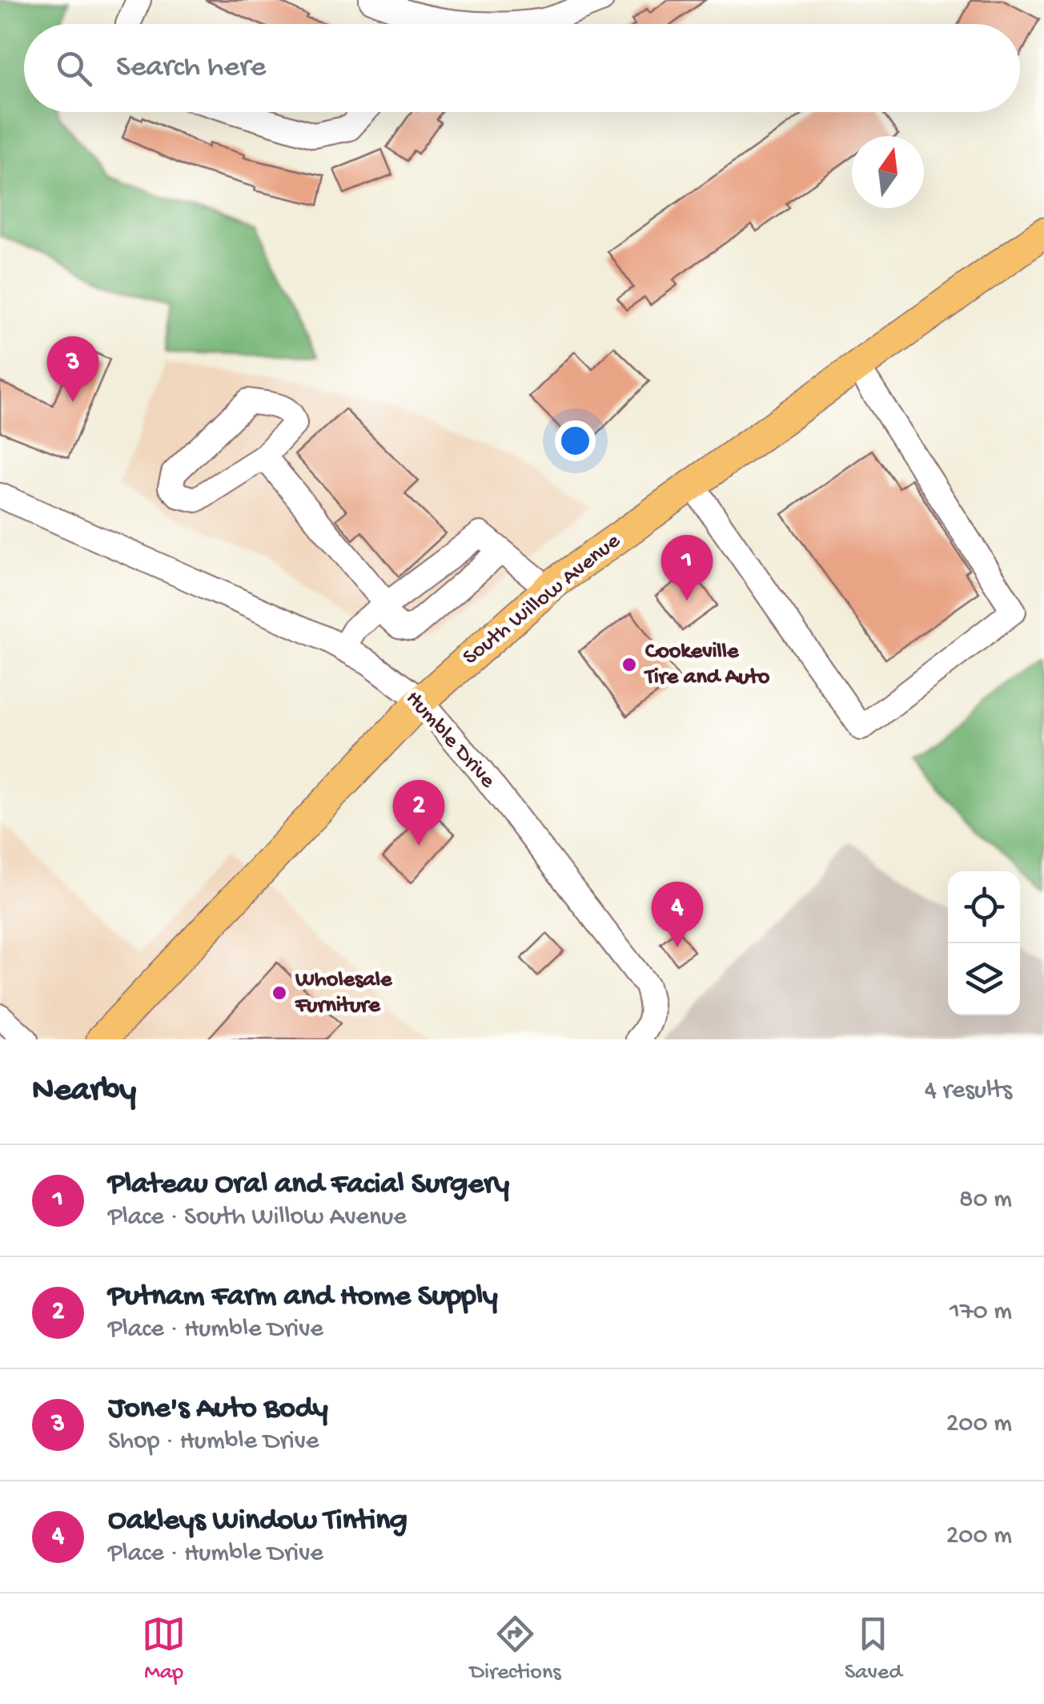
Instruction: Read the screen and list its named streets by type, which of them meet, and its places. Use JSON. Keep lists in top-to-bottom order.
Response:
{
  "streets": {
    "main road": ["South Willow Avenue"],
    "street": ["Humble Drive"]
  },
  "crossings": [
    ["South Willow Avenue", "Humble Drive"]
  ],
  "places": ["Cookeville Tire and Auto", "Wholesale Furniture"],
  "north": "top",
  "page": {
    "search": "Search here",
    "pins": [
      "3",
      "1",
      "2",
      "4"
    ],
    "heading": ["Nearby", "4 results"],
    "list": [
      {
        "mark": "1",
        "name": "Plateau Oral and Facial Surgery",
        "note": "Place · South Willow Avenue",
        "value": "80 m"
      },
      {
        "mark": "2",
        "name": "Putnam Farm and Home Supply",
        "note": "Place · Humble Drive",
        "value": "170 m"
      },
      {
        "mark": "3",
        "name": "Jone's Auto Body",
        "note": "Shop · Humble Drive",
        "value": "200 m"
      },
      {
        "mark": "4",
        "name": "Oakleys Window Tinting",
        "note": "Place · Humble Drive",
        "value": "200 m"
      }
    ],
    "nav": ["Map", "Directions", "Saved"]
  }
}
